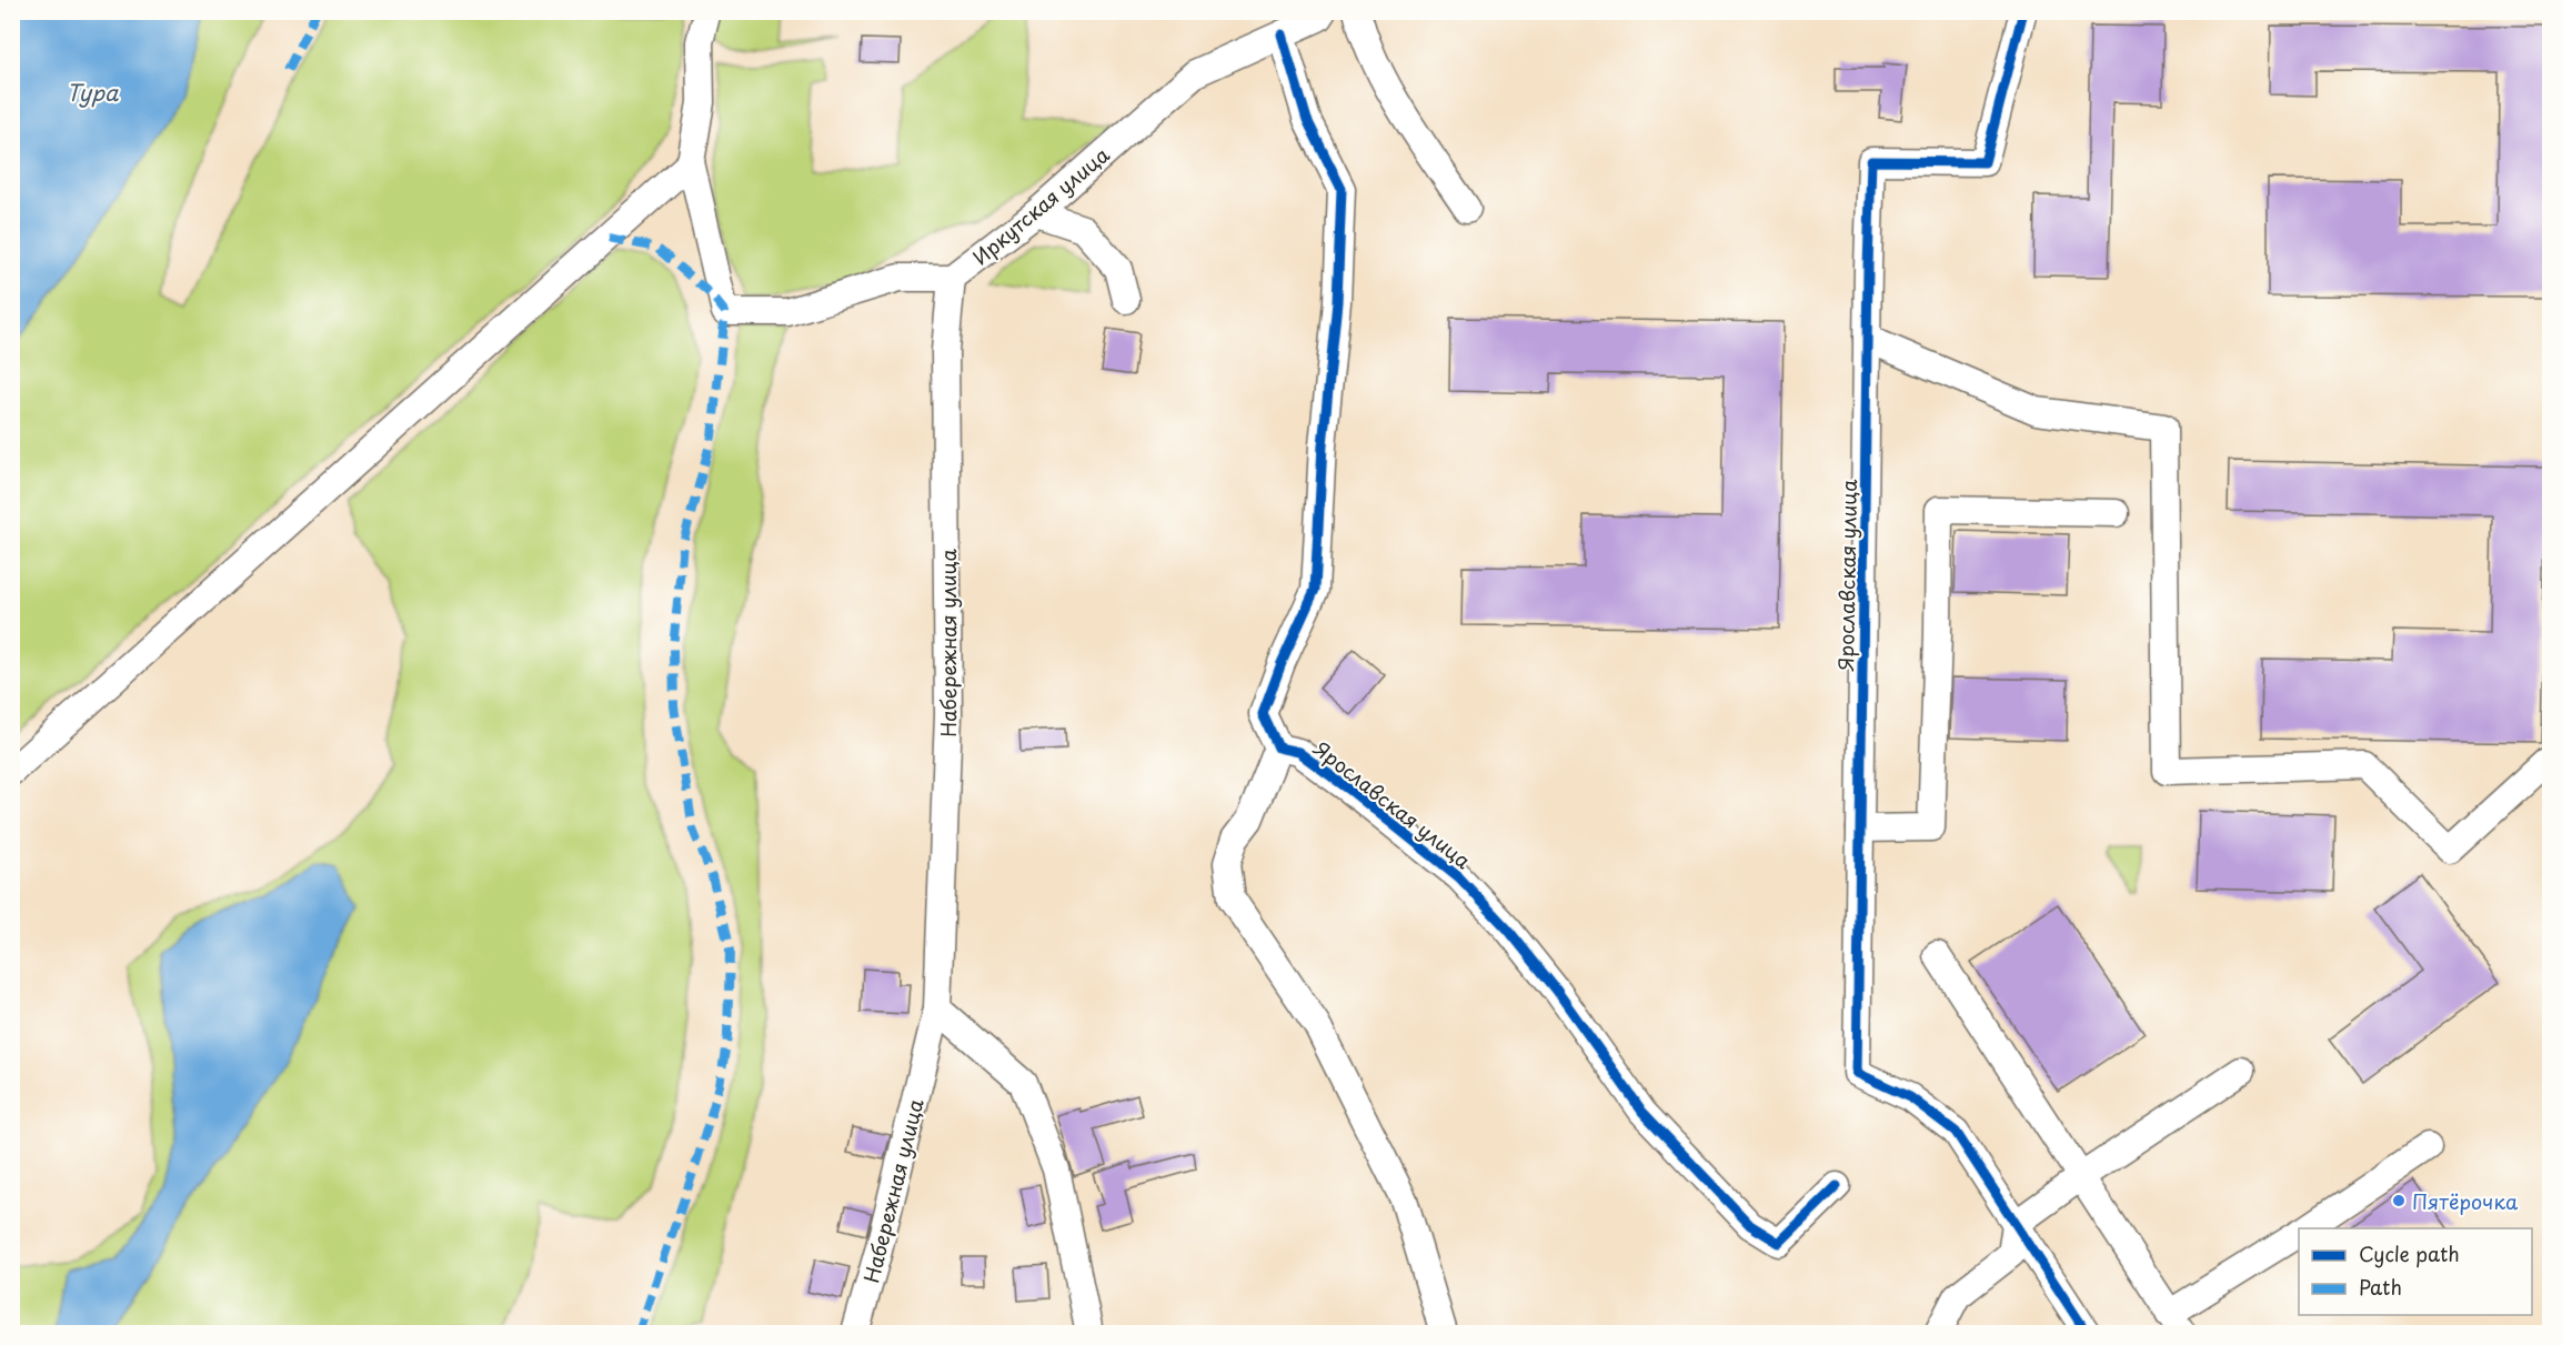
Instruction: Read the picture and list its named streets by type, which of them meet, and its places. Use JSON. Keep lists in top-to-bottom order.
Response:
{
  "streets": {
    "street": ["Иркутская улица", "Ярославская улица", "Набережная улица"]
  },
  "crossings": [
    ["Иркутская улица", "Набережная улица"]
  ],
  "water": ["Тура"],
  "places": ["Пятёрочка"],
  "legend": ["Cycle path", "Path"]
}
